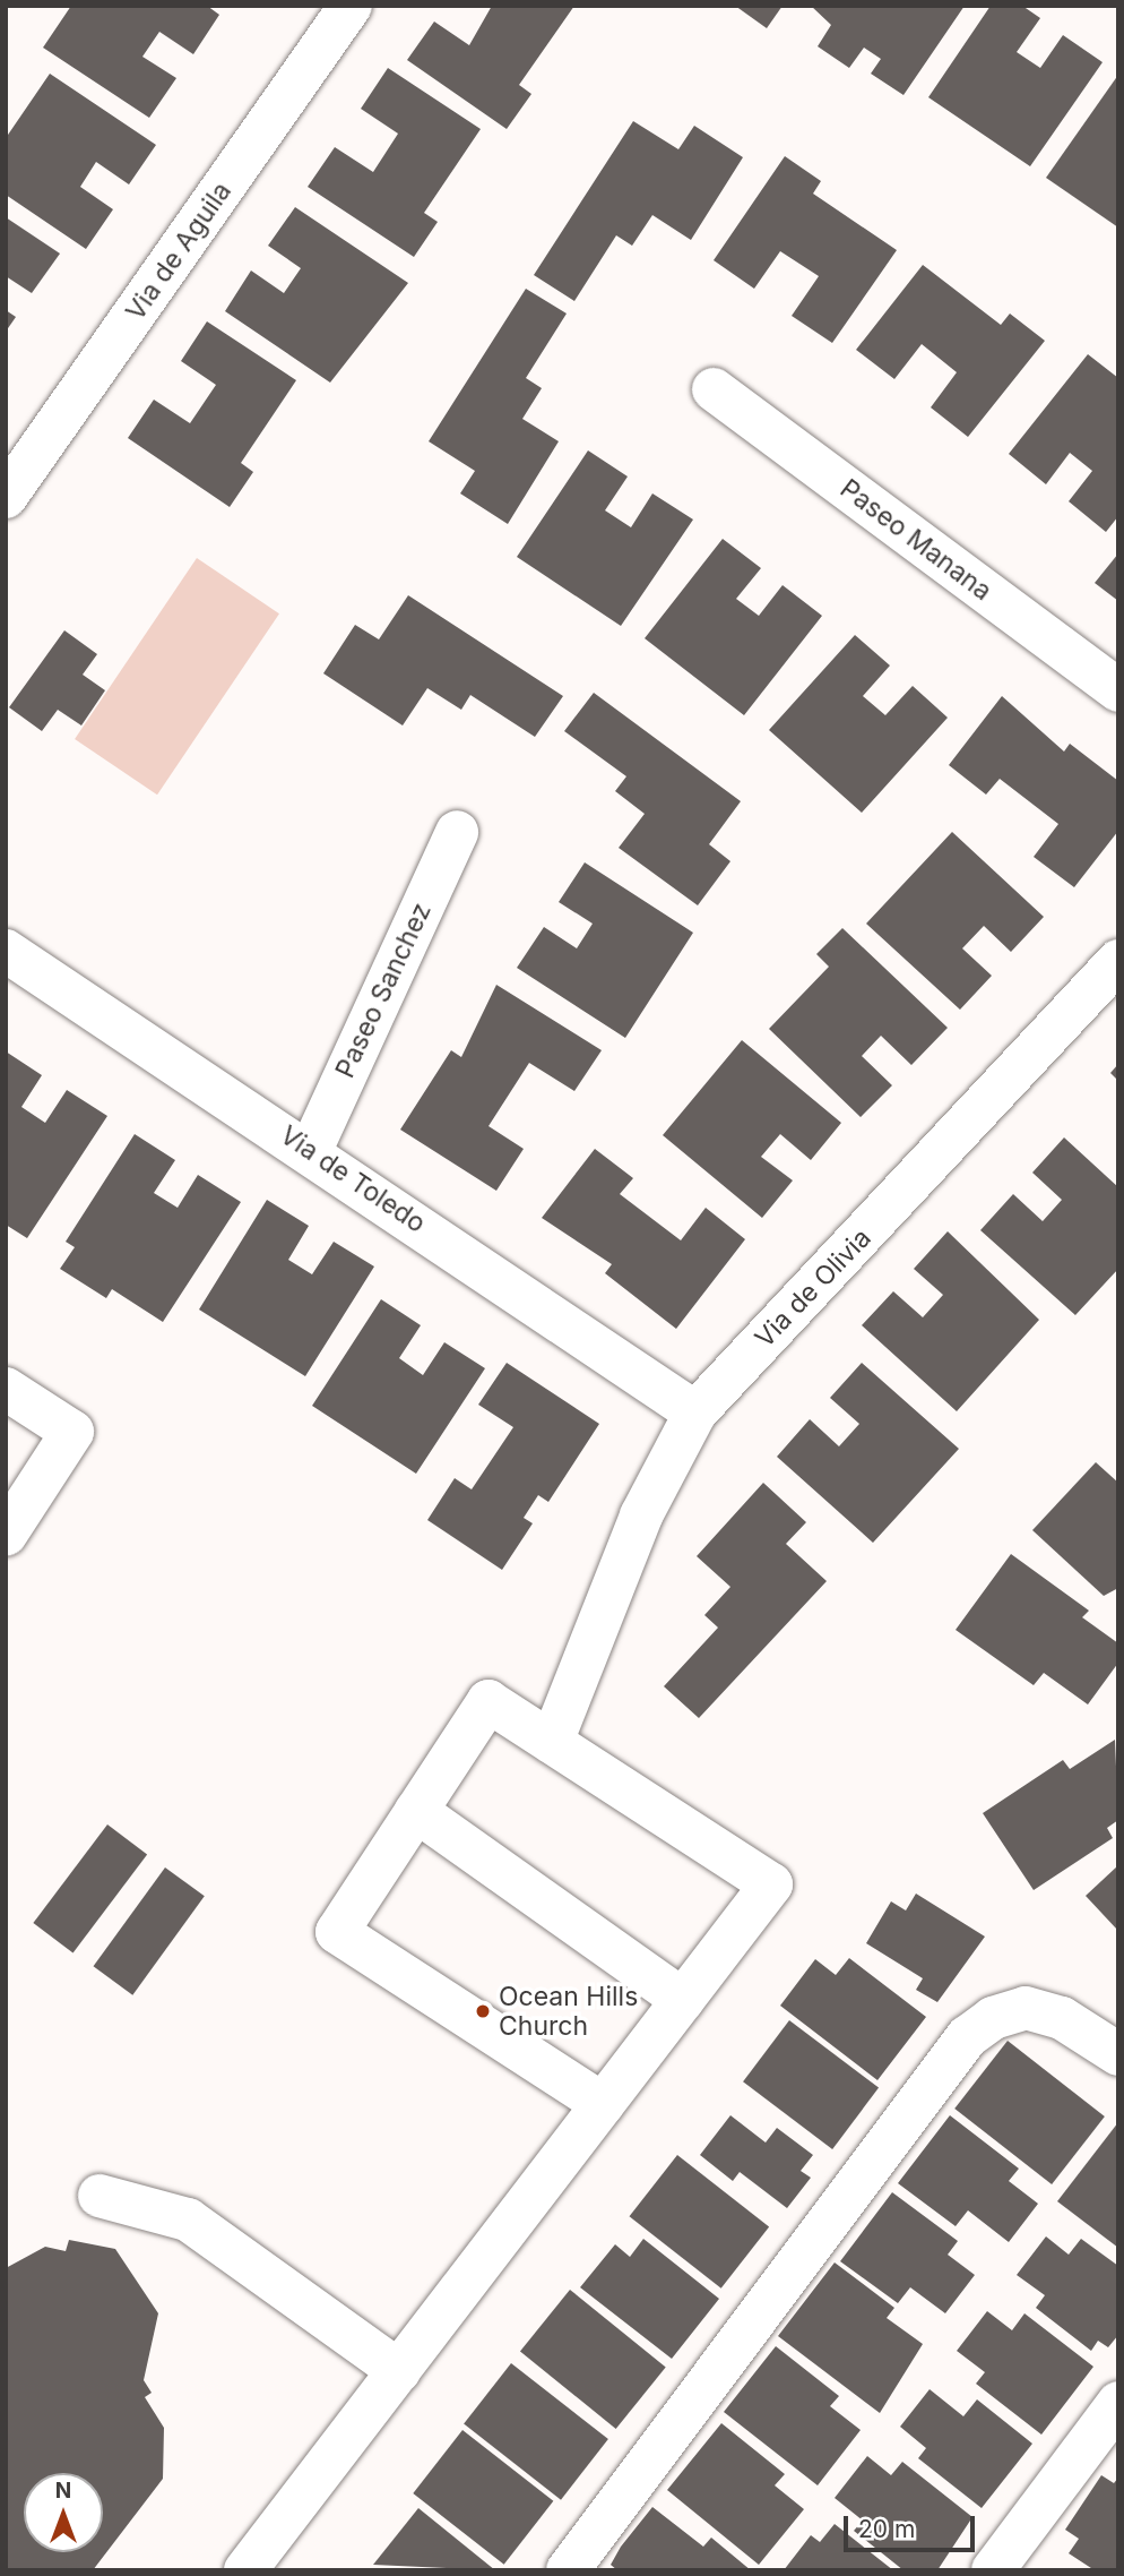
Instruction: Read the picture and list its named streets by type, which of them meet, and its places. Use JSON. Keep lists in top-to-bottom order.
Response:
{
  "streets": {
    "street": [
      "Via de Aguila",
      "Paseo Manana",
      "Paseo Sanchez",
      "Via de Toledo",
      "Via de Olivia"
    ]
  },
  "crossings": [
    ["Paseo Sanchez", "Via de Toledo"],
    ["Via de Toledo", "Via de Olivia"]
  ],
  "places": ["Ocean Hills Church"],
  "scale_bar": "20 m",
  "north": "top"
}
